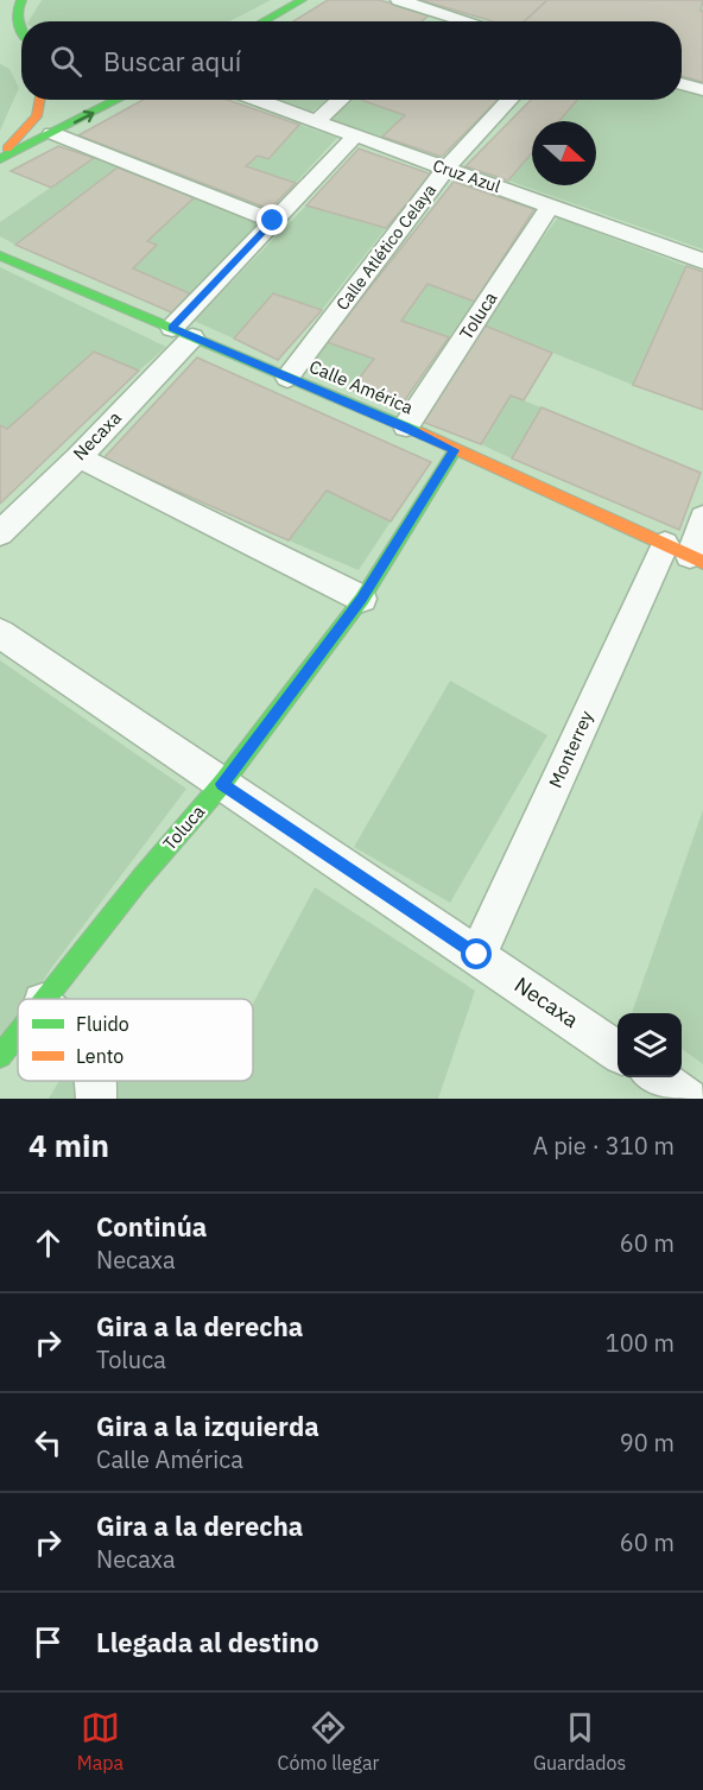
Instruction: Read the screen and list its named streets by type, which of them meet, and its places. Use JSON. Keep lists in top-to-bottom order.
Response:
{
  "streets": {
    "street": [
      "Cruz Azul",
      "Calle Atlético Celaya",
      "Toluca",
      "Calle América",
      "Necaxa",
      "Monterrey"
    ]
  },
  "crossings": [
    ["Cruz Azul", "Calle Atlético Celaya"],
    ["Cruz Azul", "Toluca"],
    ["Cruz Azul", "Necaxa"],
    ["Calle Atlético Celaya", "Calle América"],
    ["Toluca", "Calle América"],
    ["Toluca", "Necaxa"],
    ["Calle América", "Necaxa"],
    ["Calle América", "Monterrey"],
    ["Necaxa", "Monterrey"]
  ],
  "legend": ["Fluido", "Lento"],
  "north": "right",
  "page": {
    "search": "Buscar aquí",
    "heading": ["4 min", "A pie · 310 m"],
    "list": [
      ["Continúa", "Necaxa", "60 m"],
      ["Gira a la derecha", "Toluca", "100 m"],
      ["Gira a la izquierda", "Calle América", "90 m"],
      ["Gira a la derecha", "Necaxa", "60 m"],
      "Llegada al destino"
    ],
    "nav": ["Mapa", "Cómo llegar", "Guardados"]
  }
}
